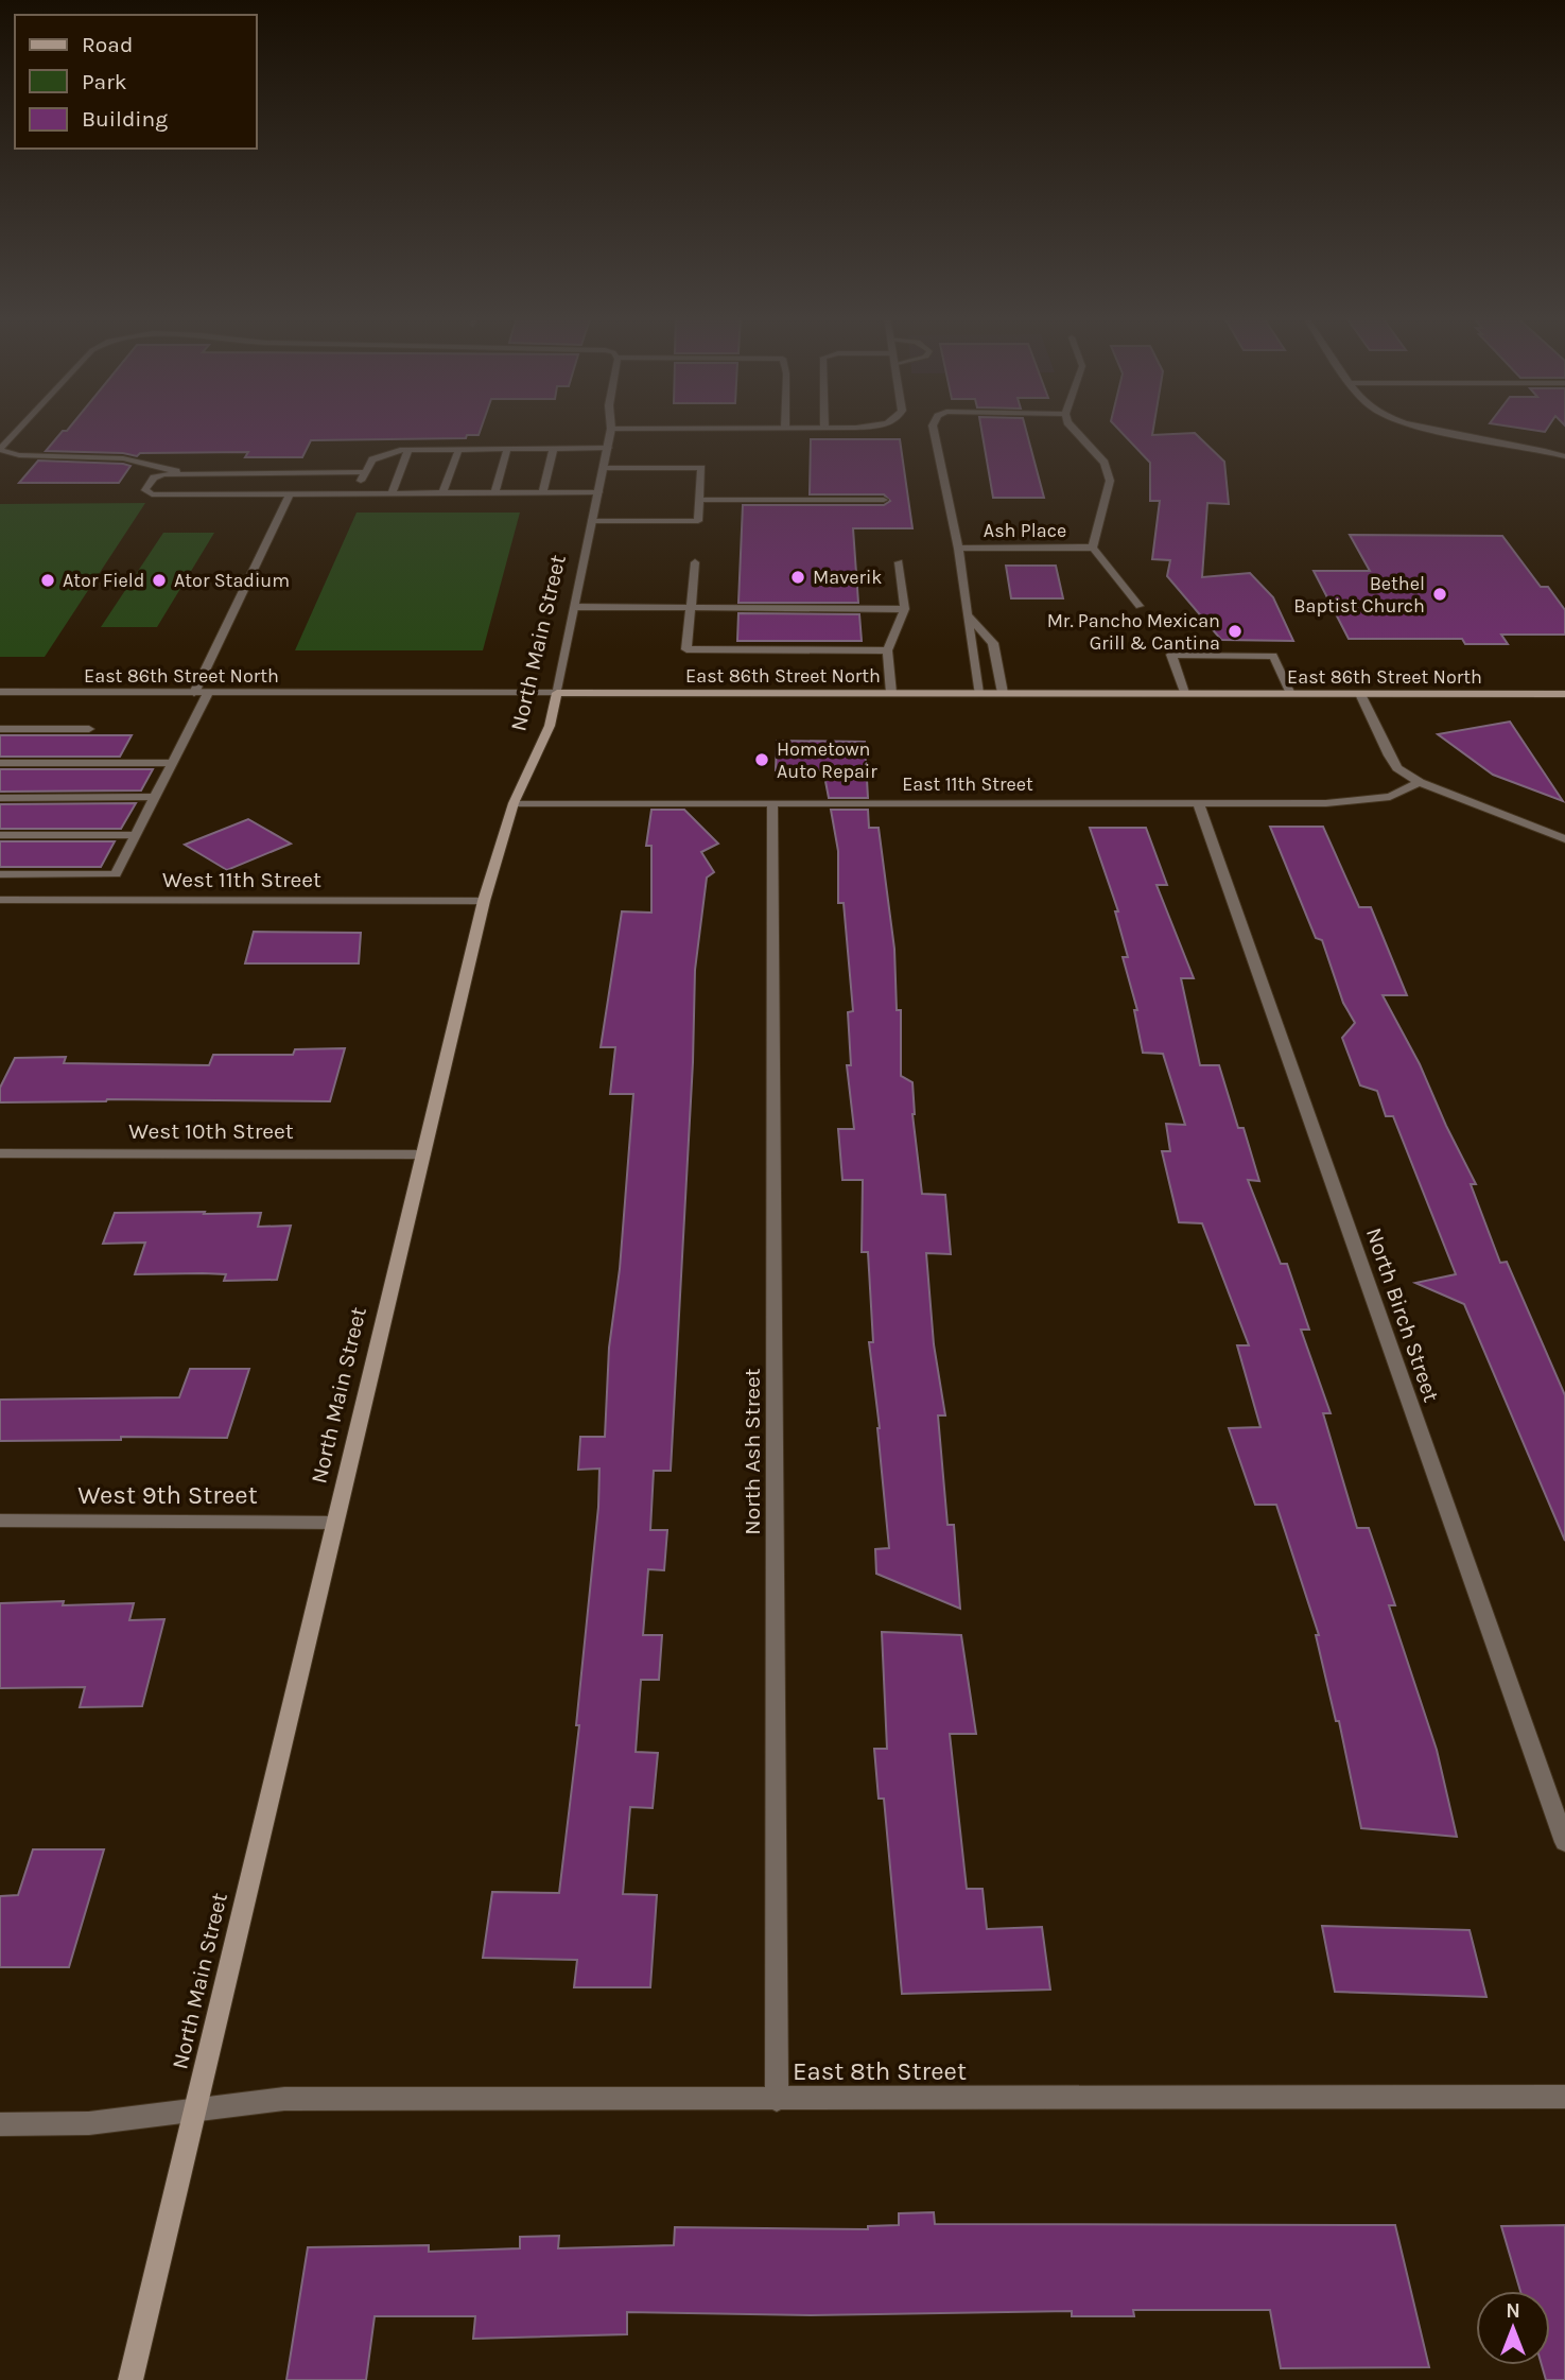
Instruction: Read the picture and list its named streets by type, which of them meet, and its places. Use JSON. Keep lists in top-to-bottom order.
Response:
{
  "streets": {
    "main road": ["North Main Street", "East 86th Street North"],
    "street": [
      "Ash Place",
      "East 11th Street",
      "West 11th Street",
      "West 10th Street",
      "North Birch Street",
      "North Ash Street",
      "West 9th Street",
      "East 8th Street"
    ]
  },
  "crossings": [
    ["Ash Place", "East 86th Street North"],
    ["North Main Street", "East 86th Street North"],
    ["North Main Street", "East 11th Street"],
    ["North Main Street", "West 11th Street"],
    ["North Main Street", "West 10th Street"],
    ["North Main Street", "West 9th Street"],
    ["North Main Street", "East 8th Street"],
    ["East 11th Street", "North Birch Street"],
    ["East 11th Street", "North Ash Street"],
    ["North Ash Street", "East 8th Street"]
  ],
  "places": [
    "Maverik",
    "Ator Field",
    "Ator Stadium",
    "Bethel Baptist Church",
    "Mr. Pancho Mexican Grill & Cantina",
    "Hometown Auto Repair"
  ],
  "legend": ["Road", "Park", "Building"],
  "north": "top"
}
